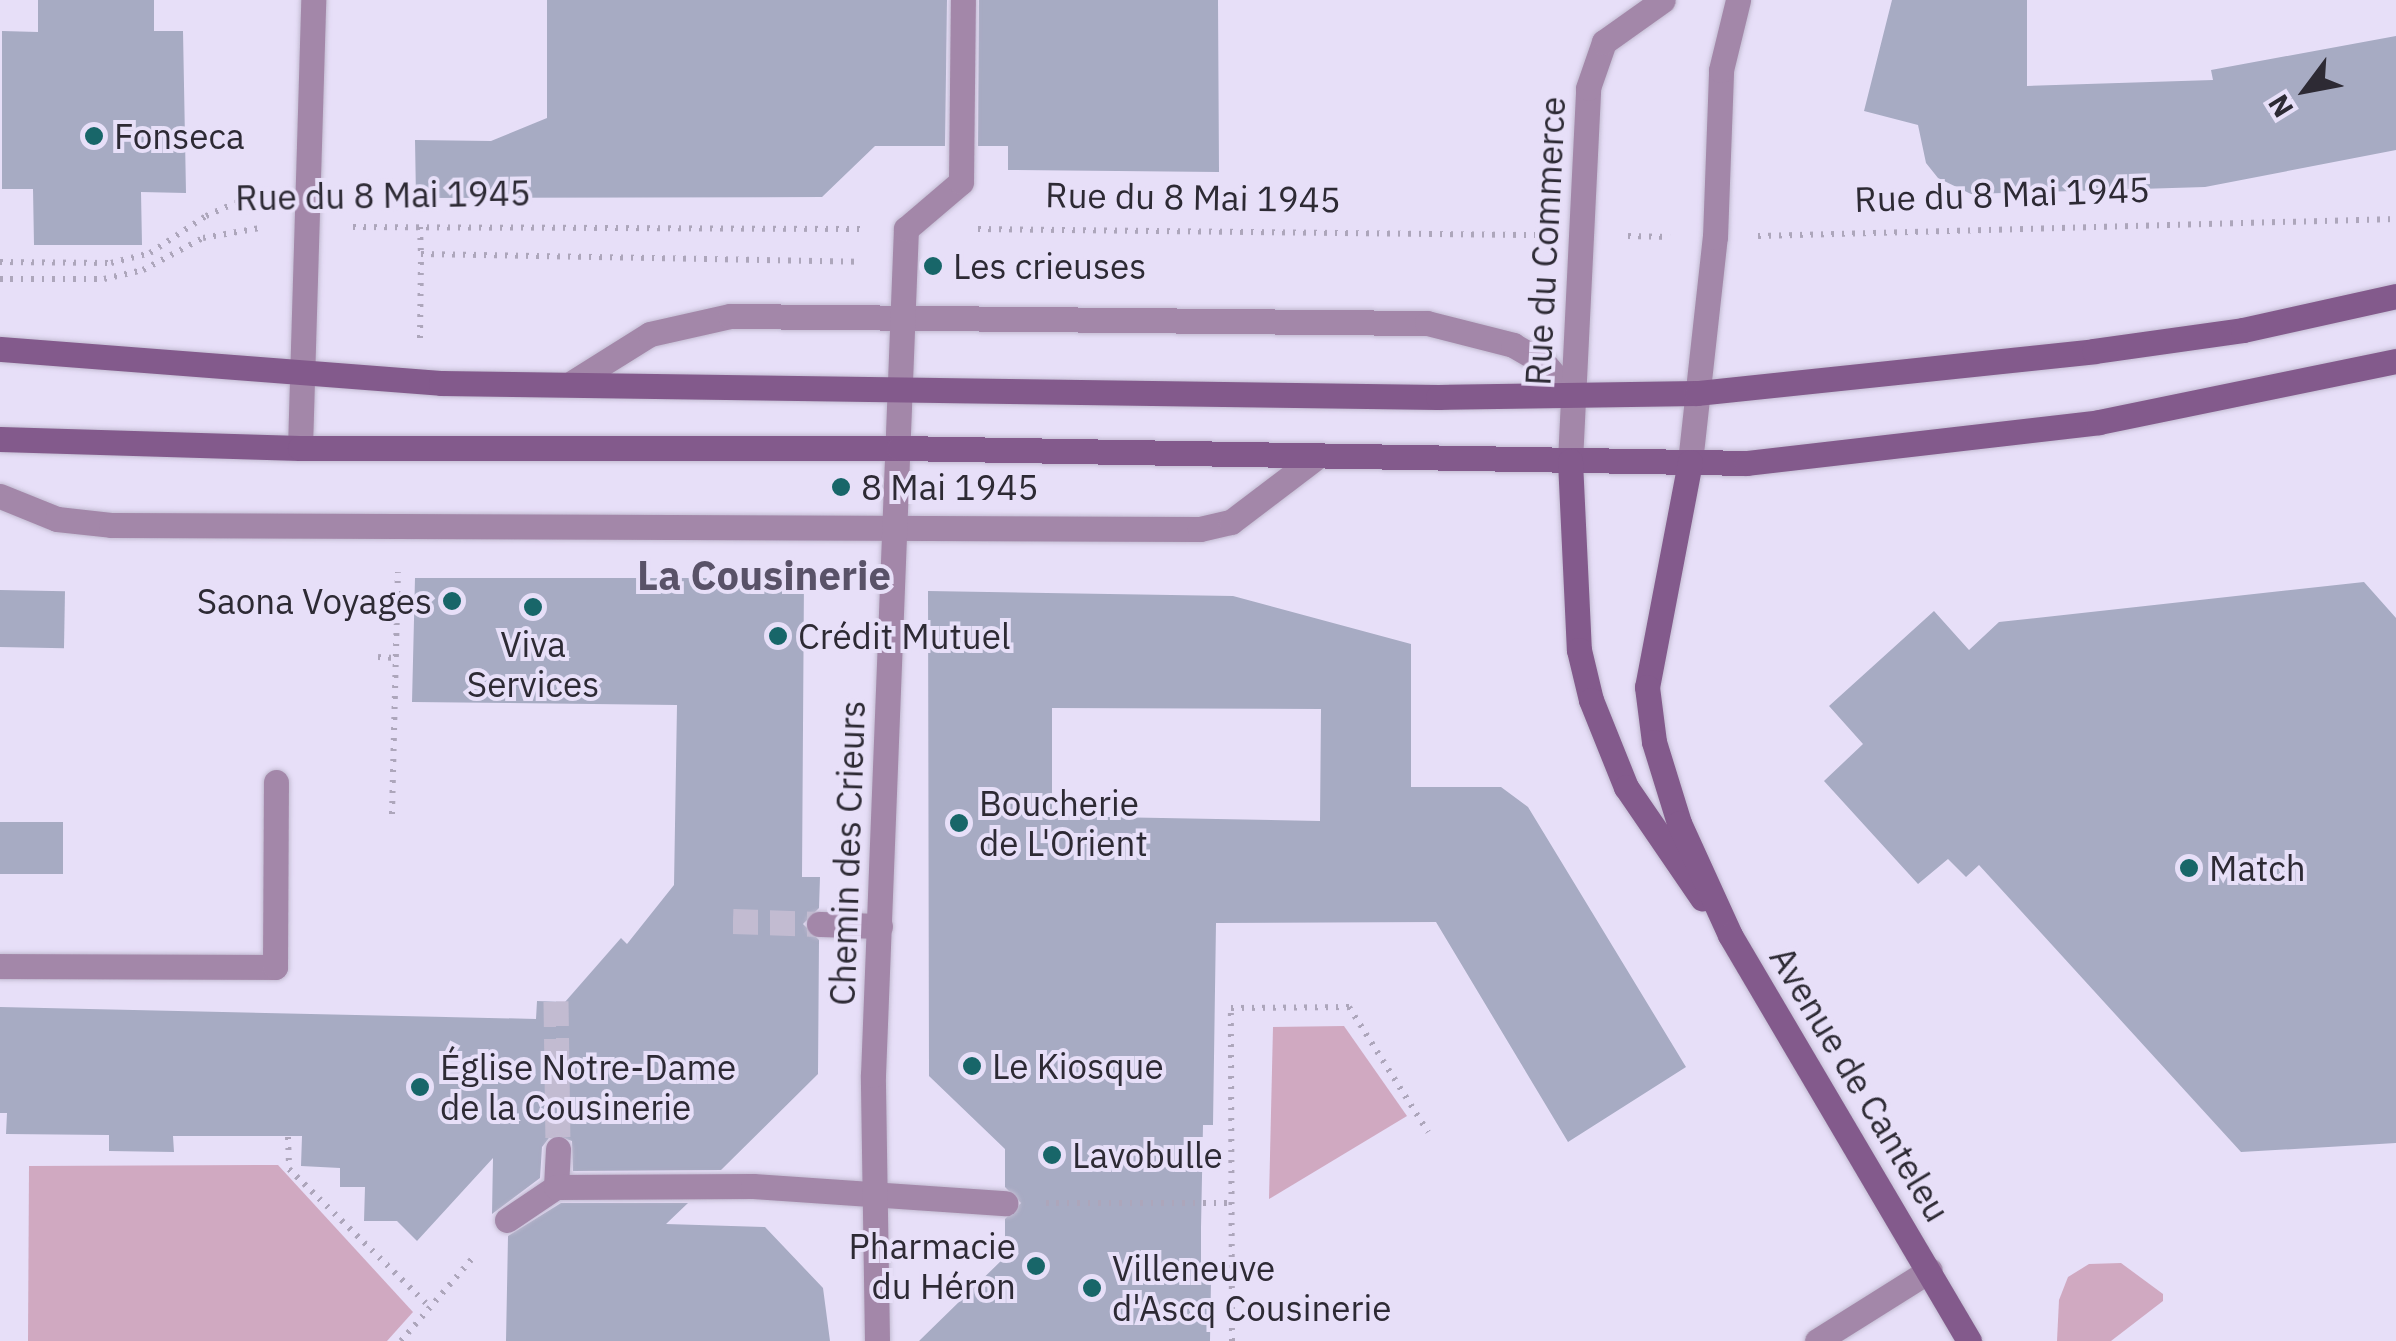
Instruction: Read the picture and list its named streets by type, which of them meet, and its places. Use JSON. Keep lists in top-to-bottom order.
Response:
{
  "streets": {
    "main road": ["Avenue de Canteleu"],
    "street": ["Rue du Commerce", "Chemin des Crieurs"],
    "path": ["Rue du 8 Mai 1945"]
  },
  "crossings": [
    ["Rue du 8 Mai 1945", "Rue du Commerce"],
    ["Rue du 8 Mai 1945", "Chemin des Crieurs"],
    ["Rue du Commerce", "Avenue de Canteleu"]
  ],
  "districts": ["La Cousinerie"],
  "places": [
    "Fonseca",
    "Les crieuses",
    "8 Mai 1945",
    "Saona Voyages",
    "Viva Services",
    "Crédit Mutuel",
    "Boucherie de L'Orient",
    "Match",
    "Le Kiosque",
    "Église Notre-Dame de la Cousinerie",
    "Lavobulle",
    "Pharmacie du Héron",
    "Villeneuve d'Ascq Cousinerie"
  ],
  "north": "bottom left"
}
